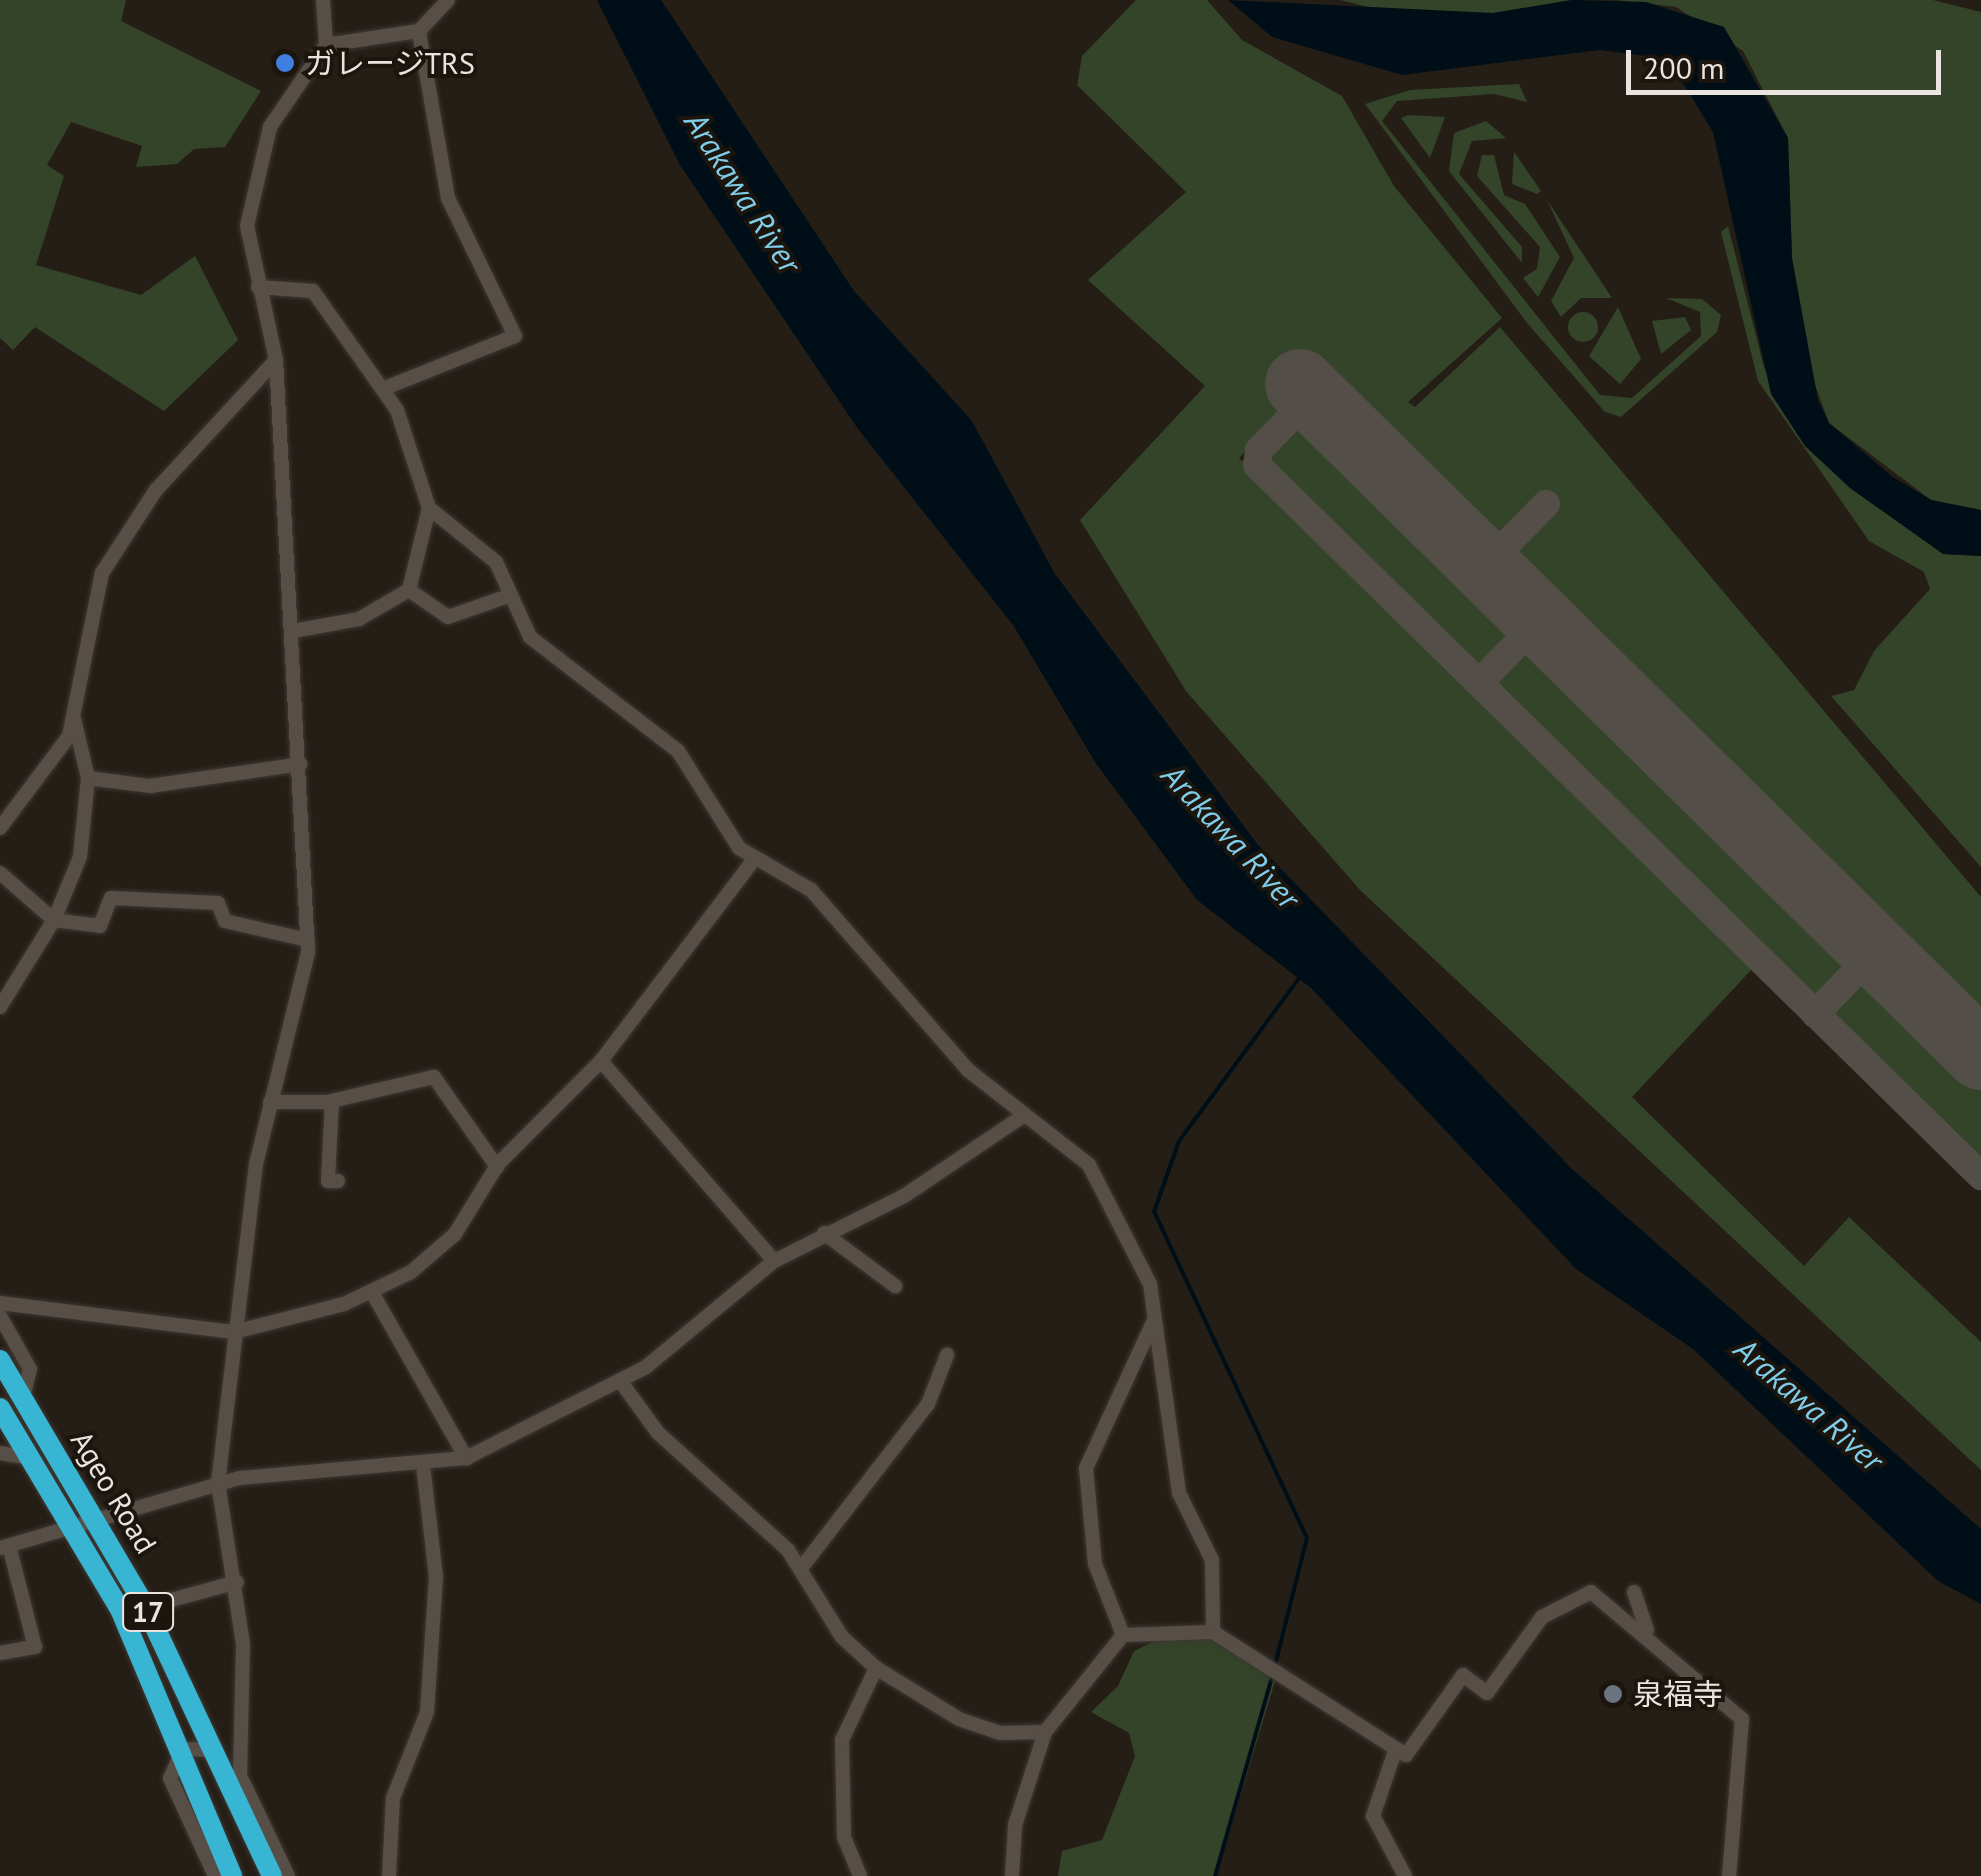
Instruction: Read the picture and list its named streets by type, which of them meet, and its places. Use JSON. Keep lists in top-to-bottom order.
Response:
{
  "streets": {
    "highway": ["Ageo Road", "17"]
  },
  "water": ["Arakawa River"],
  "places": ["ガレージTRS", "泉福寺"],
  "scale_bar": "200 m"
}
